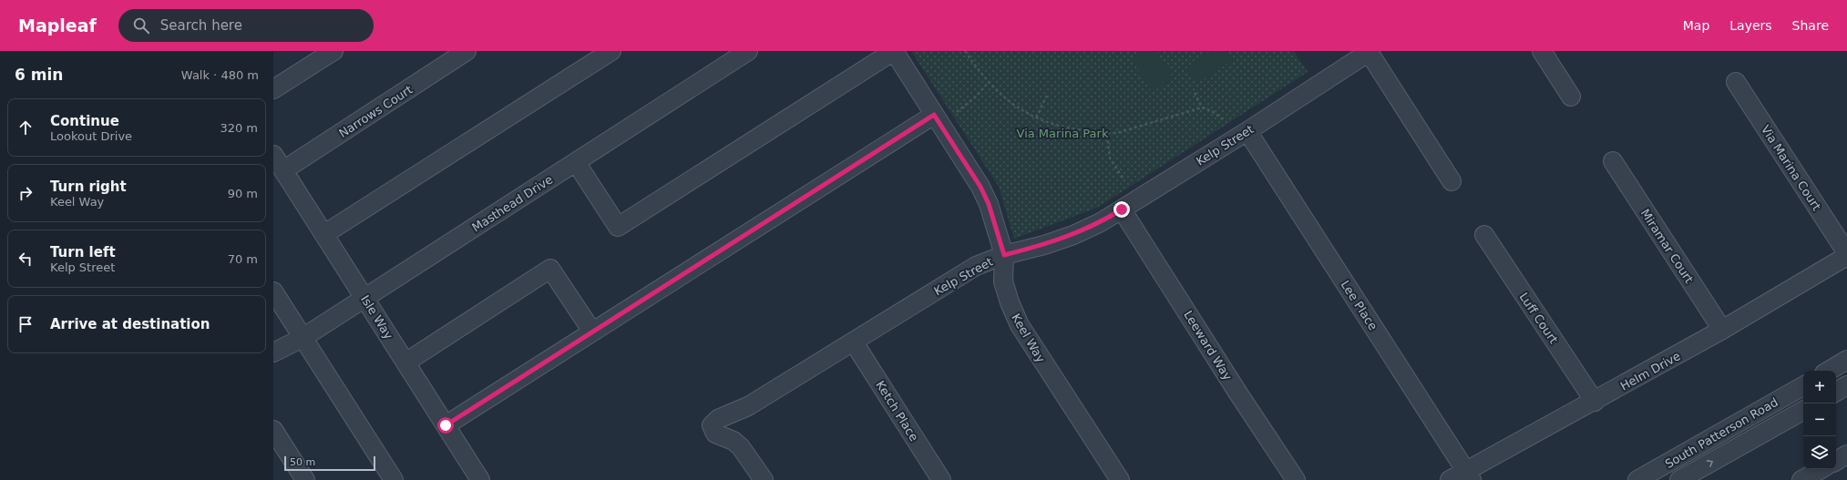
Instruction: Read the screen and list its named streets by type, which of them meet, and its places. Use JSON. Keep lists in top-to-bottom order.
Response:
{
  "streets": {
    "street": [
      "Narrows Court",
      "Kelp Street",
      "Via Marina Court",
      "Masthead Drive",
      "Miramar Court",
      "Lee Place",
      "Isle Way",
      "Luff Court",
      "Keel Way",
      "Leeward Way",
      "Helm Drive",
      "Ketch Place",
      "South Patterson Road"
    ]
  },
  "crossings": [
    ["Narrows Court", "Isle Way"],
    ["Kelp Street", "Lee Place"],
    ["Kelp Street", "Keel Way"],
    ["Kelp Street", "Leeward Way"],
    ["Kelp Street", "Ketch Place"],
    ["Via Marina Court", "Helm Drive"],
    ["Masthead Drive", "Isle Way"],
    ["Miramar Court", "Helm Drive"],
    ["Lee Place", "Helm Drive"],
    ["Luff Court", "Helm Drive"]
  ],
  "parks": ["Via Marina Park"],
  "scale_bar": "50 m",
  "page": {
    "header": "Mapleaf",
    "search": "Search here",
    "nav": ["Map", "Layers", "Share"],
    "heading": ["6 min", "Walk · 480 m"],
    "list": [
      ["Continue", "Lookout Drive", "320 m"],
      ["Turn right", "Keel Way", "90 m"],
      ["Turn left", "Kelp Street", "70 m"],
      "Arrive at destination"
    ],
    "map_buttons": ["+", "−"],
    "scale": "50 m"
  }
}
